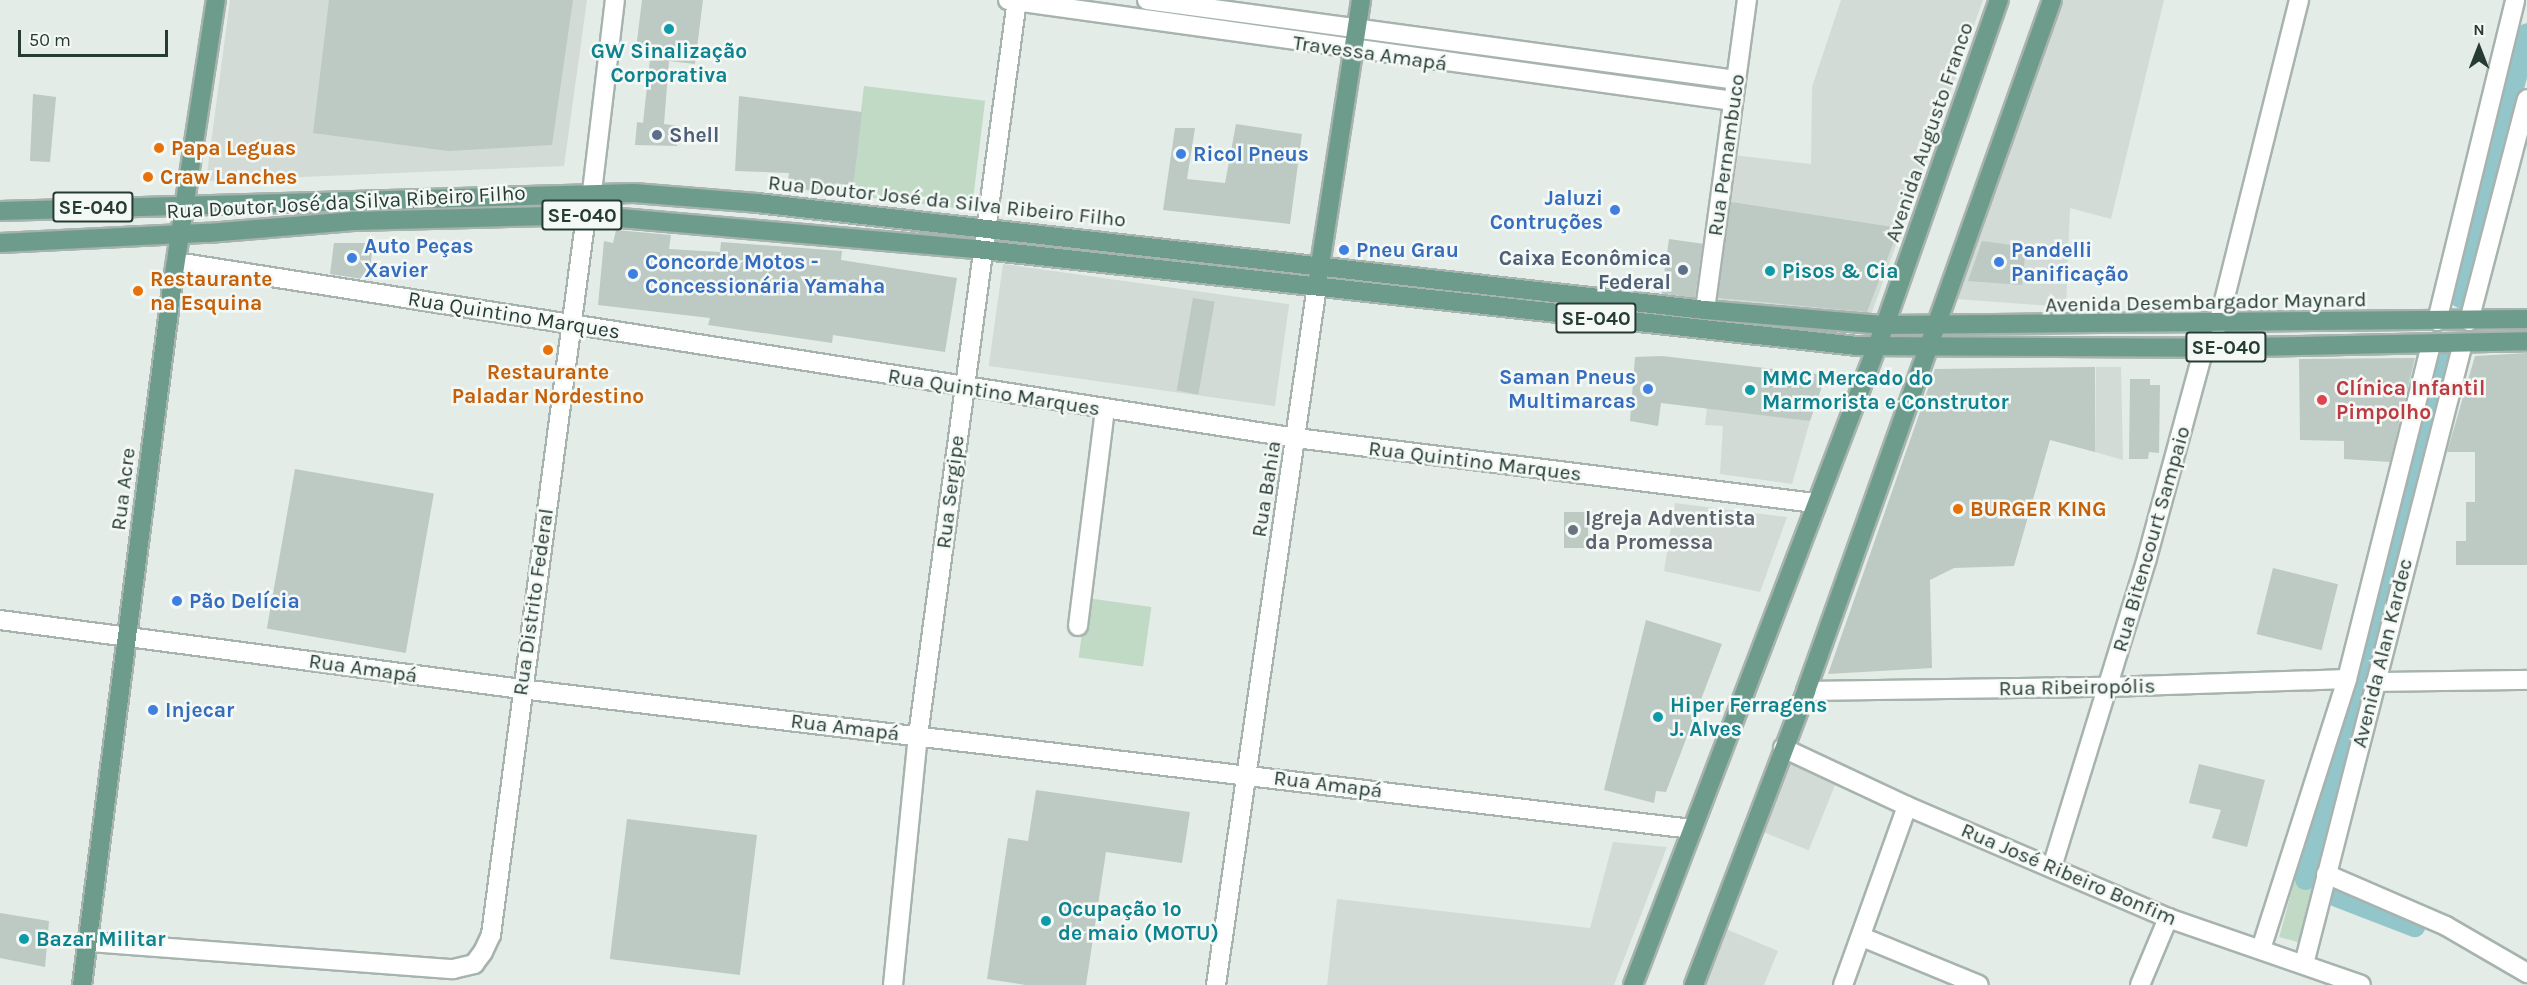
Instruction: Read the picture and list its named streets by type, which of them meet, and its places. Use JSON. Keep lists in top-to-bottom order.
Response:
{
  "streets": {
    "main road": [
      "Avenida Augusto Franco",
      "Rua Doutor José da Silva Ribeiro Filho",
      "SE-040",
      "Avenida Desembargador Maynard",
      "Rua Acre",
      "Rua Bahia"
    ],
    "street": [
      "Travessa Amapá",
      "Rua Pernambuco",
      "Rua Quintino Marques",
      "Rua Sergipe",
      "Rua Bitencourt Sampaio",
      "Rua Distrito Federal",
      "Avenida Alan Kardec",
      "Rua Amapá",
      "Rua Ribeiropólis",
      "Rua José Ribeiro Bonfim"
    ]
  },
  "crossings": [
    ["Travessa Amapá", "Rua Pernambuco"],
    ["Travessa Amapá", "Rua Bahia"],
    ["Travessa Amapá", "Rua Sergipe"],
    ["Avenida Augusto Franco", "Rua Doutor José da Silva Ribeiro Filho"],
    ["Avenida Augusto Franco", "SE-040"],
    ["Avenida Augusto Franco", "Avenida Desembargador Maynard"],
    ["Avenida Augusto Franco", "Rua Quintino Marques"],
    ["Avenida Augusto Franco", "Rua Amapá"],
    ["Rua Pernambuco", "Rua Doutor José da Silva Ribeiro Filho"],
    ["Rua Doutor José da Silva Ribeiro Filho", "SE-040"],
    ["Rua Doutor José da Silva Ribeiro Filho", "Avenida Desembargador Maynard"],
    ["Rua Doutor José da Silva Ribeiro Filho", "Rua Acre"],
    ["Rua Doutor José da Silva Ribeiro Filho", "Rua Bahia"],
    ["Rua Doutor José da Silva Ribeiro Filho", "Rua Sergipe"],
    ["Rua Doutor José da Silva Ribeiro Filho", "Rua Distrito Federal"],
    ["SE-040", "Avenida Desembargador Maynard"],
    ["Avenida Desembargador Maynard", "Rua Bitencourt Sampaio"],
    ["Avenida Desembargador Maynard", "Avenida Alan Kardec"],
    ["Rua Quintino Marques", "Rua Acre"],
    ["Rua Quintino Marques", "Rua Bahia"],
    ["Rua Quintino Marques", "Rua Sergipe"],
    ["Rua Quintino Marques", "Rua Distrito Federal"],
    ["Rua Acre", "Rua Distrito Federal"],
    ["Rua Acre", "Rua Amapá"],
    ["Rua Bahia", "Rua Amapá"],
    ["Rua Sergipe", "Rua Amapá"],
    ["Rua Bitencourt Sampaio", "Rua Ribeiropólis"],
    ["Rua Bitencourt Sampaio", "Rua José Ribeiro Bonfim"],
    ["Rua Distrito Federal", "Rua Amapá"],
    ["Avenida Alan Kardec", "Rua Ribeiropólis"],
    ["Avenida Alan Kardec", "Rua José Ribeiro Bonfim"]
  ],
  "places": [
    "GW Sinalização Corporativa",
    "Shell",
    "Papa Leguas",
    "Ricol Pneus",
    "Craw Lanches",
    "Jaluzi Contruções",
    "Pneu Grau",
    "Auto Peças Xavier",
    "Pandelli Panificação",
    "Caixa Econômica Federal",
    "Pisos & Cia",
    "Concorde Motos - Concessionária Yamaha",
    "Restaurante na Esquina",
    "Restaurante Paladar Nordestino",
    "Saman Pneus Multimarcas",
    "MMC Mercado do Marmorista e Construtor",
    "Clínica Infantil Pimpolho",
    "BURGER KING",
    "Igreja Adventista da Promessa",
    "Pão Delícia",
    "Injecar",
    "Hiper Ferragens J. Alves",
    "Ocupação 1º de maio (MOTU)",
    "Bazar Militar"
  ],
  "scale_bar": "50 m",
  "north": "top"
}
